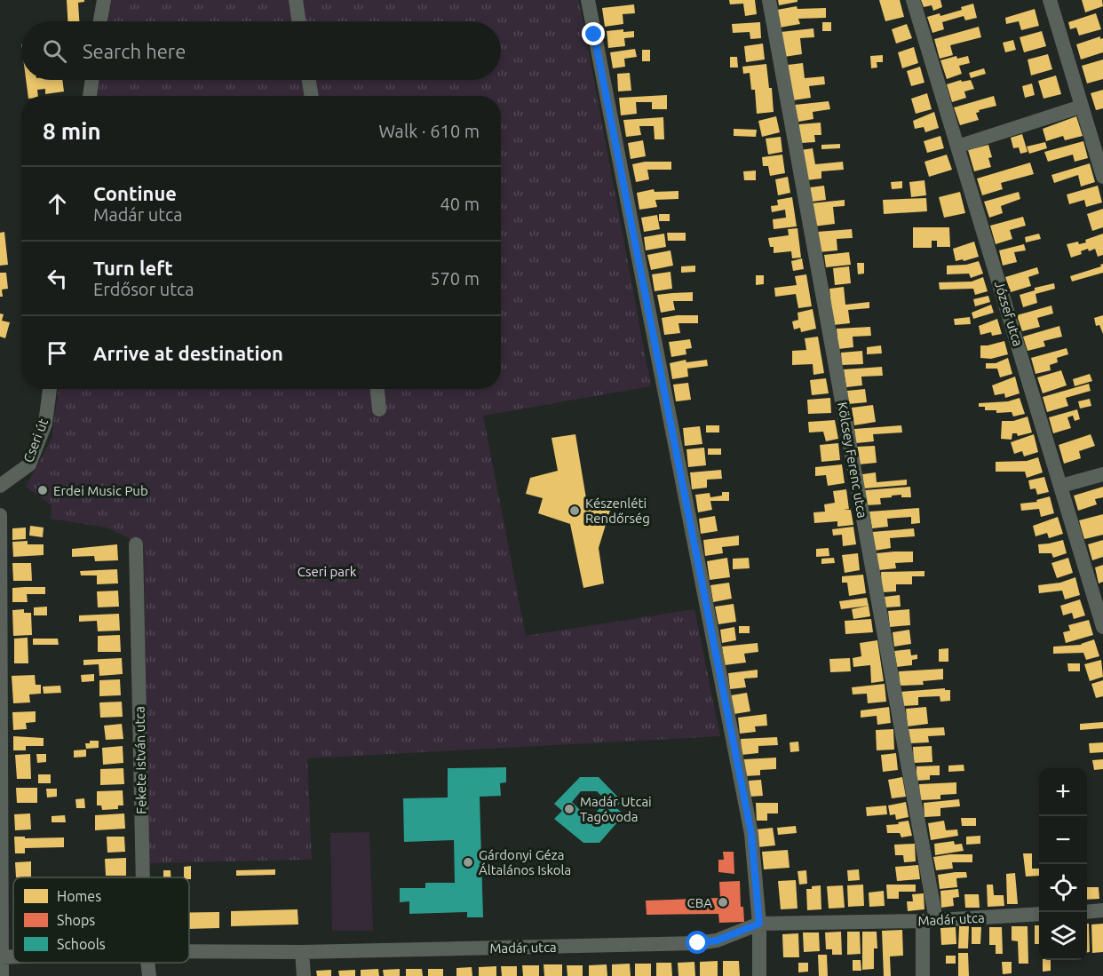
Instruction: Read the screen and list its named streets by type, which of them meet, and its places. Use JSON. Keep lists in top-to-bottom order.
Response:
{
  "streets": {
    "street": [
      "József utca",
      "Cseri út",
      "Kölcsey Ferenc utca",
      "Fekete István utca",
      "Madár utca"
    ]
  },
  "crossings": [
    ["Kölcsey Ferenc utca", "Madár utca"]
  ],
  "parks": ["Cseri park"],
  "places": [
    "Erdei Music Pub",
    "Készenléti Rendőrség",
    "Madár Utcai Tagóvoda",
    "Gárdonyi Géza Általános Iskola",
    "CBA"
  ],
  "legend": ["Homes", "Shops", "Schools"],
  "page": {
    "search": "Search here",
    "heading": ["8 min", "Walk · 610 m"],
    "list": [
      ["Continue", "Madár utca", "40 m"],
      ["Turn left", "Erdősor utca", "570 m"],
      "Arrive at destination"
    ],
    "map_buttons": ["+", "−"]
  }
}
